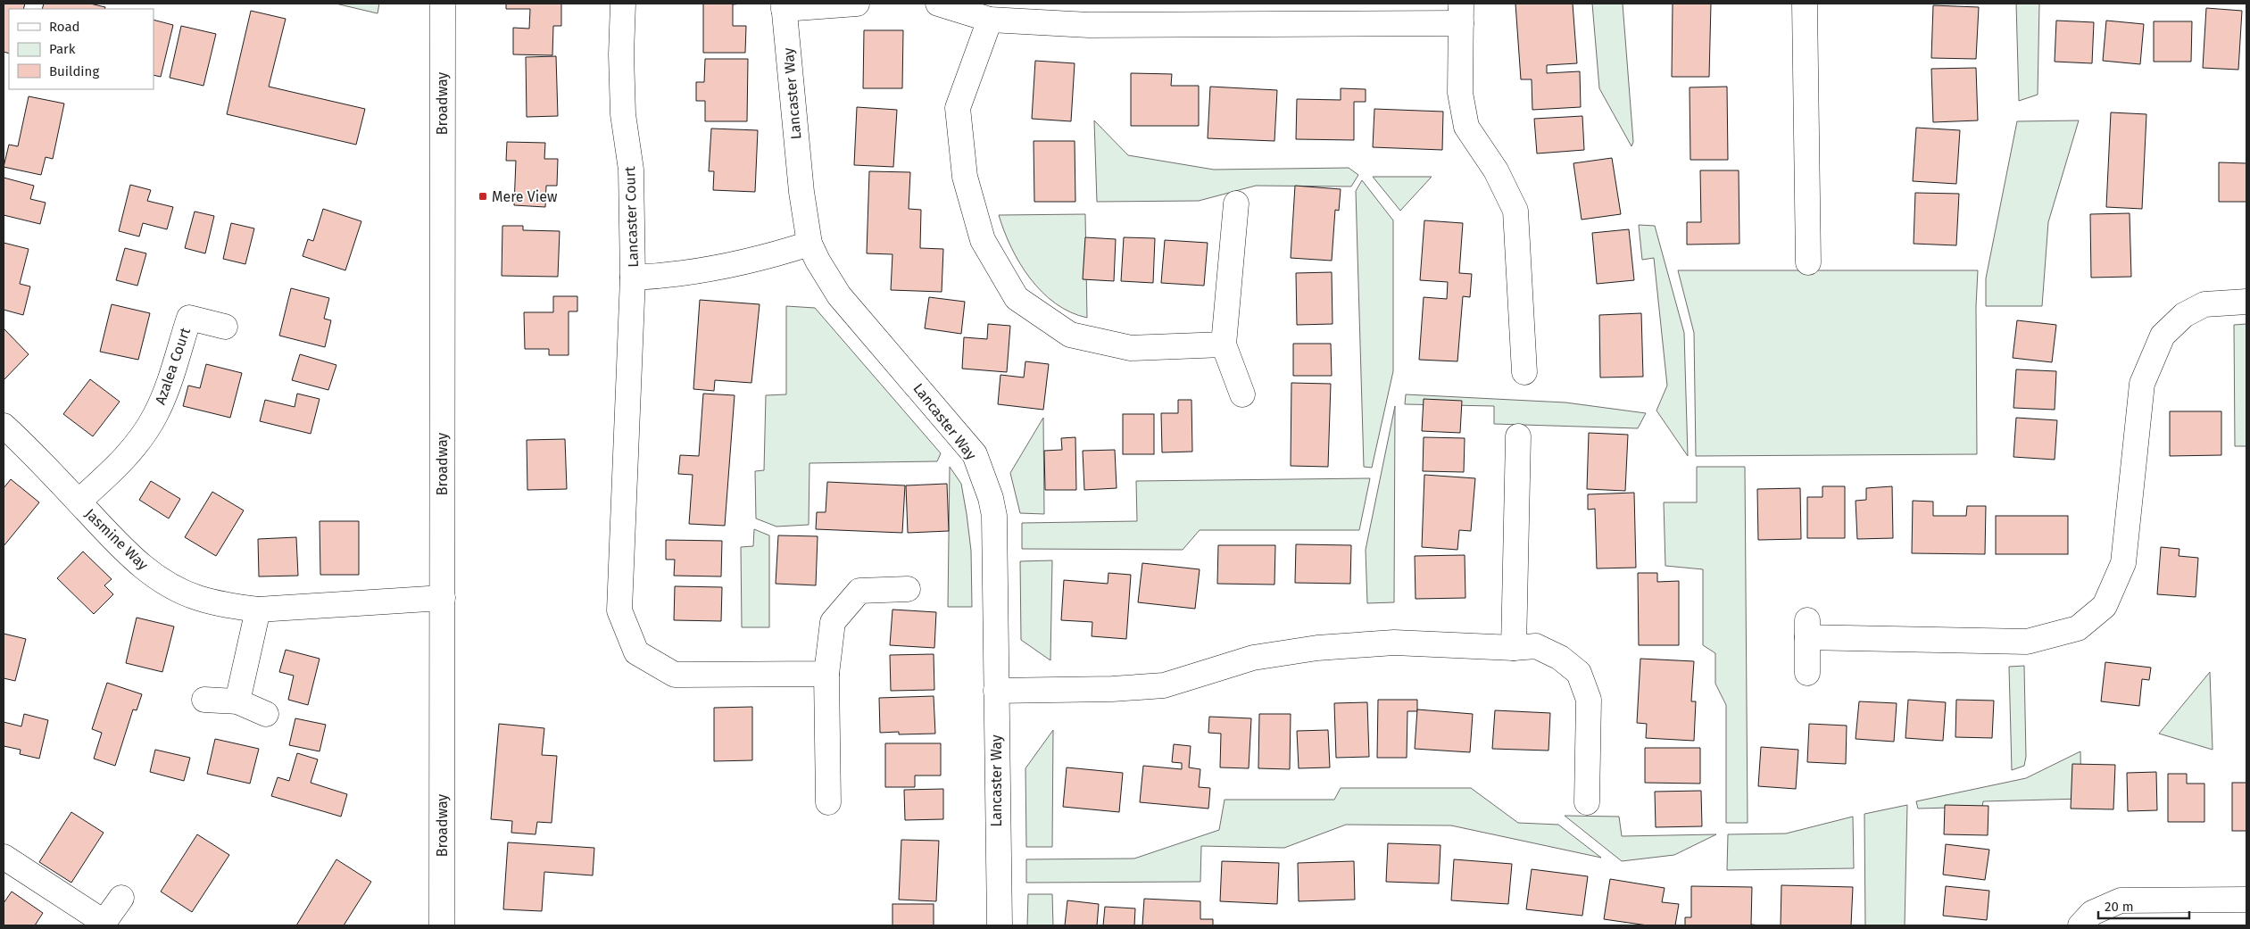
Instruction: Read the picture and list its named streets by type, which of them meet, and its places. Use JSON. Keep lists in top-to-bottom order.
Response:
{
  "streets": {
    "street": [
      "Lancaster Way",
      "Broadway",
      "Lancaster Court",
      "Azalea Court",
      "Jasmine Way"
    ]
  },
  "crossings": [
    ["Lancaster Way", "Lancaster Court"],
    ["Broadway", "Jasmine Way"],
    ["Azalea Court", "Jasmine Way"]
  ],
  "places": {
    "transit": ["Mere View"]
  },
  "legend": ["Road", "Park", "Building"],
  "scale_bar": "20 m"
}
